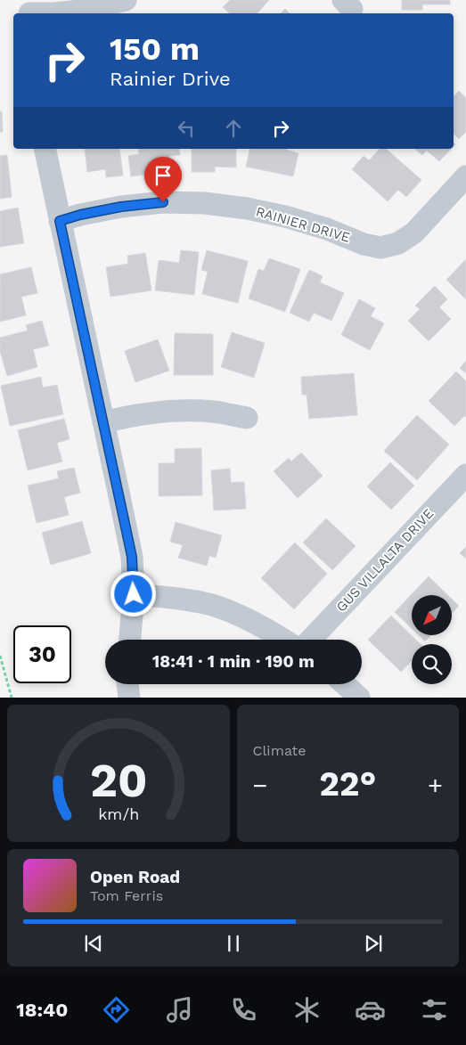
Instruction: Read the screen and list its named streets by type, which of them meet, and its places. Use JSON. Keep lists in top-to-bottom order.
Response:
{
  "streets": {
    "street": ["RAINIER DRIVE", "GUS VILLALTA DRIVE"]
  },
  "north": "bottom left",
  "page": {
    "turn": ["150 m", "Rainier Drive"],
    "limit": "30",
    "trip": "18:41 · 1 min · 190 m",
    "tile": "Climate",
    "heat": ["−", "22°", "+"],
    "song": ["Open Road", "Tom Ferris"],
    "tabs": "18:40",
    "gauge": ["20", "km/h"]
  }
}
